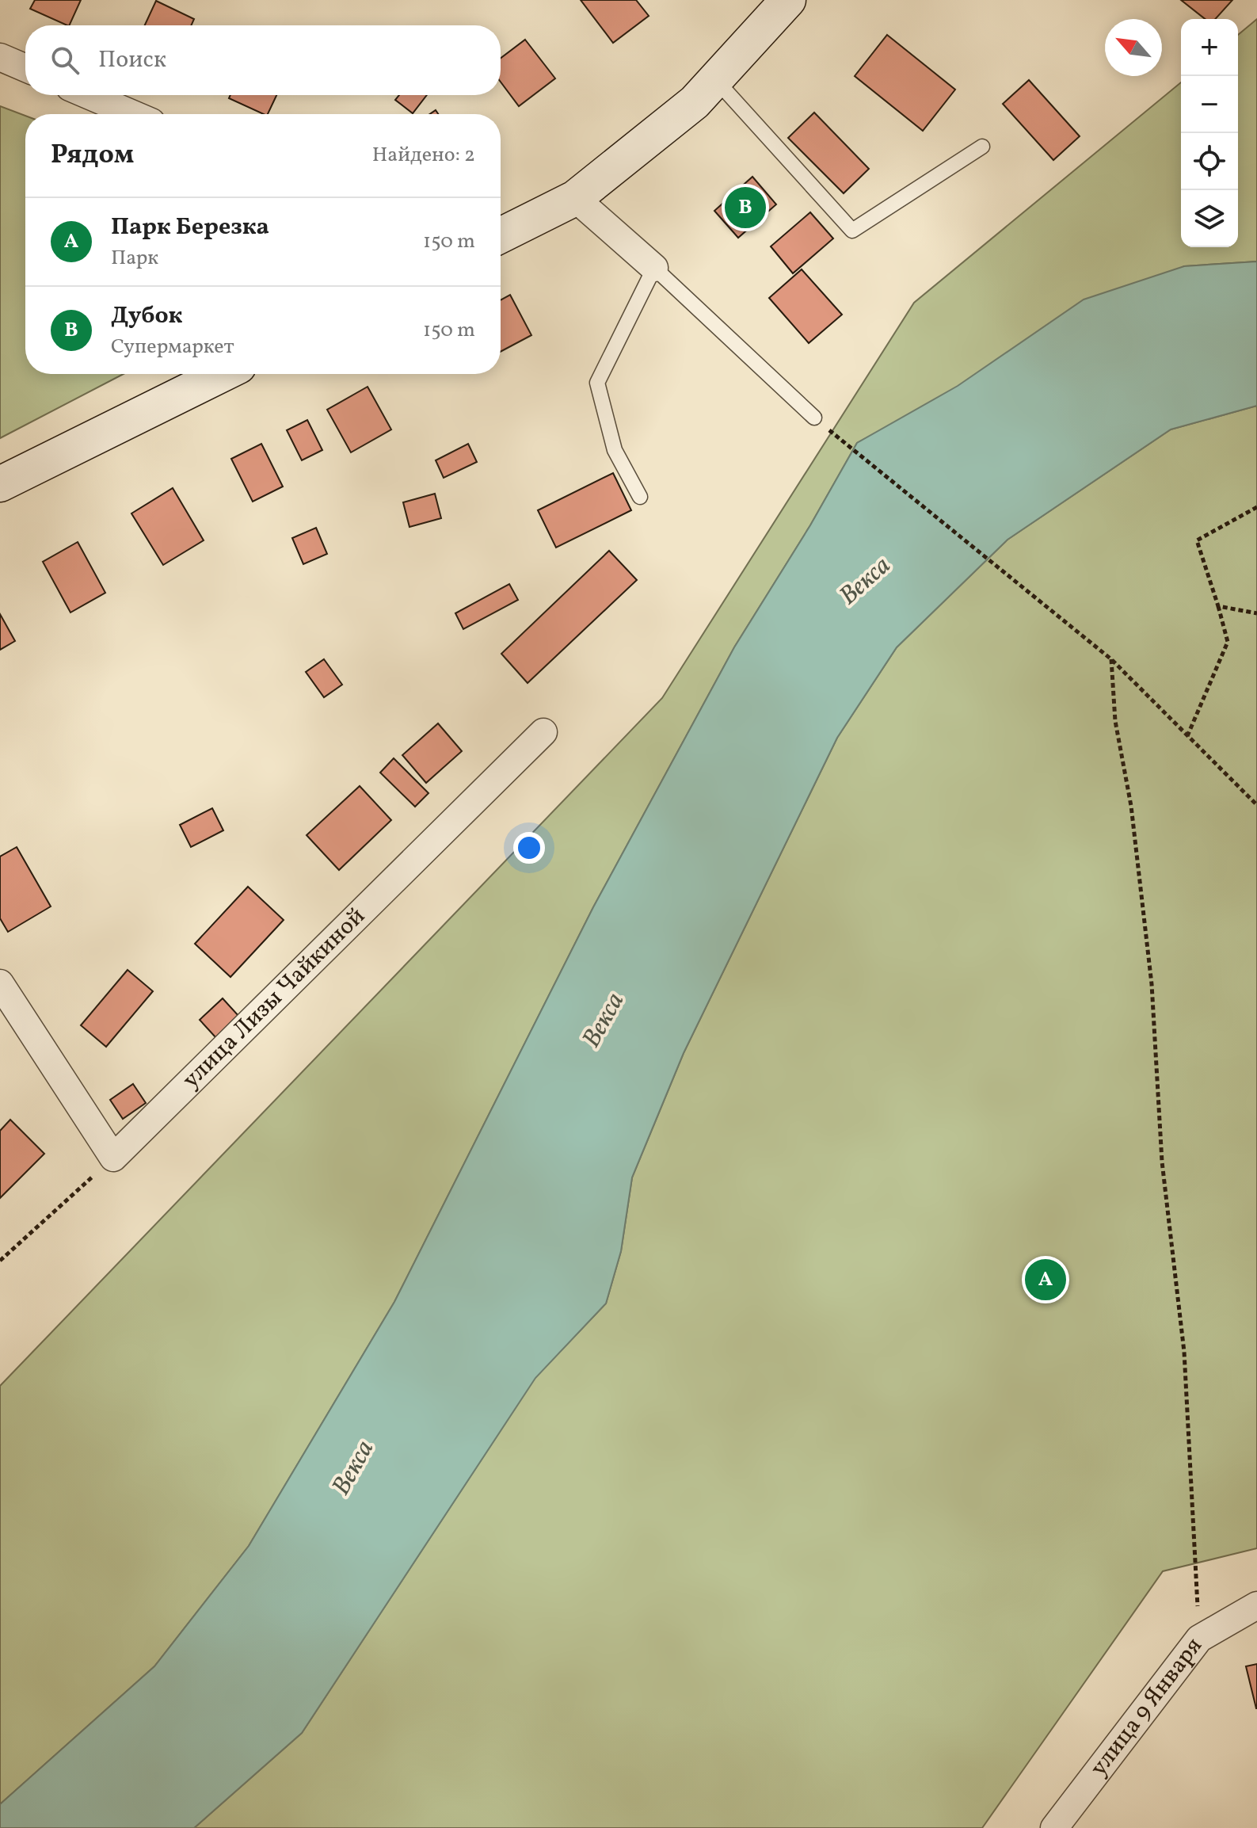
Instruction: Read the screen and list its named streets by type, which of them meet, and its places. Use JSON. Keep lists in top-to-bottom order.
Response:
{
  "streets": {
    "street": ["улица Лизы Чайкиной", "улица 9 Января"]
  },
  "water": ["Векса"],
  "north": "top left",
  "page": {
    "map_buttons": ["+", "−"],
    "search": "Поиск",
    "heading": ["Рядом", "Найдено: 2"],
    "pins": ["B", "A"],
    "list": [
      {
        "mark": "A",
        "name": "Парк Березка",
        "note": "Парк",
        "value": "150 m"
      },
      {
        "mark": "B",
        "name": "Дубок",
        "note": "Супермаркет",
        "value": "150 m"
      }
    ]
  }
}
